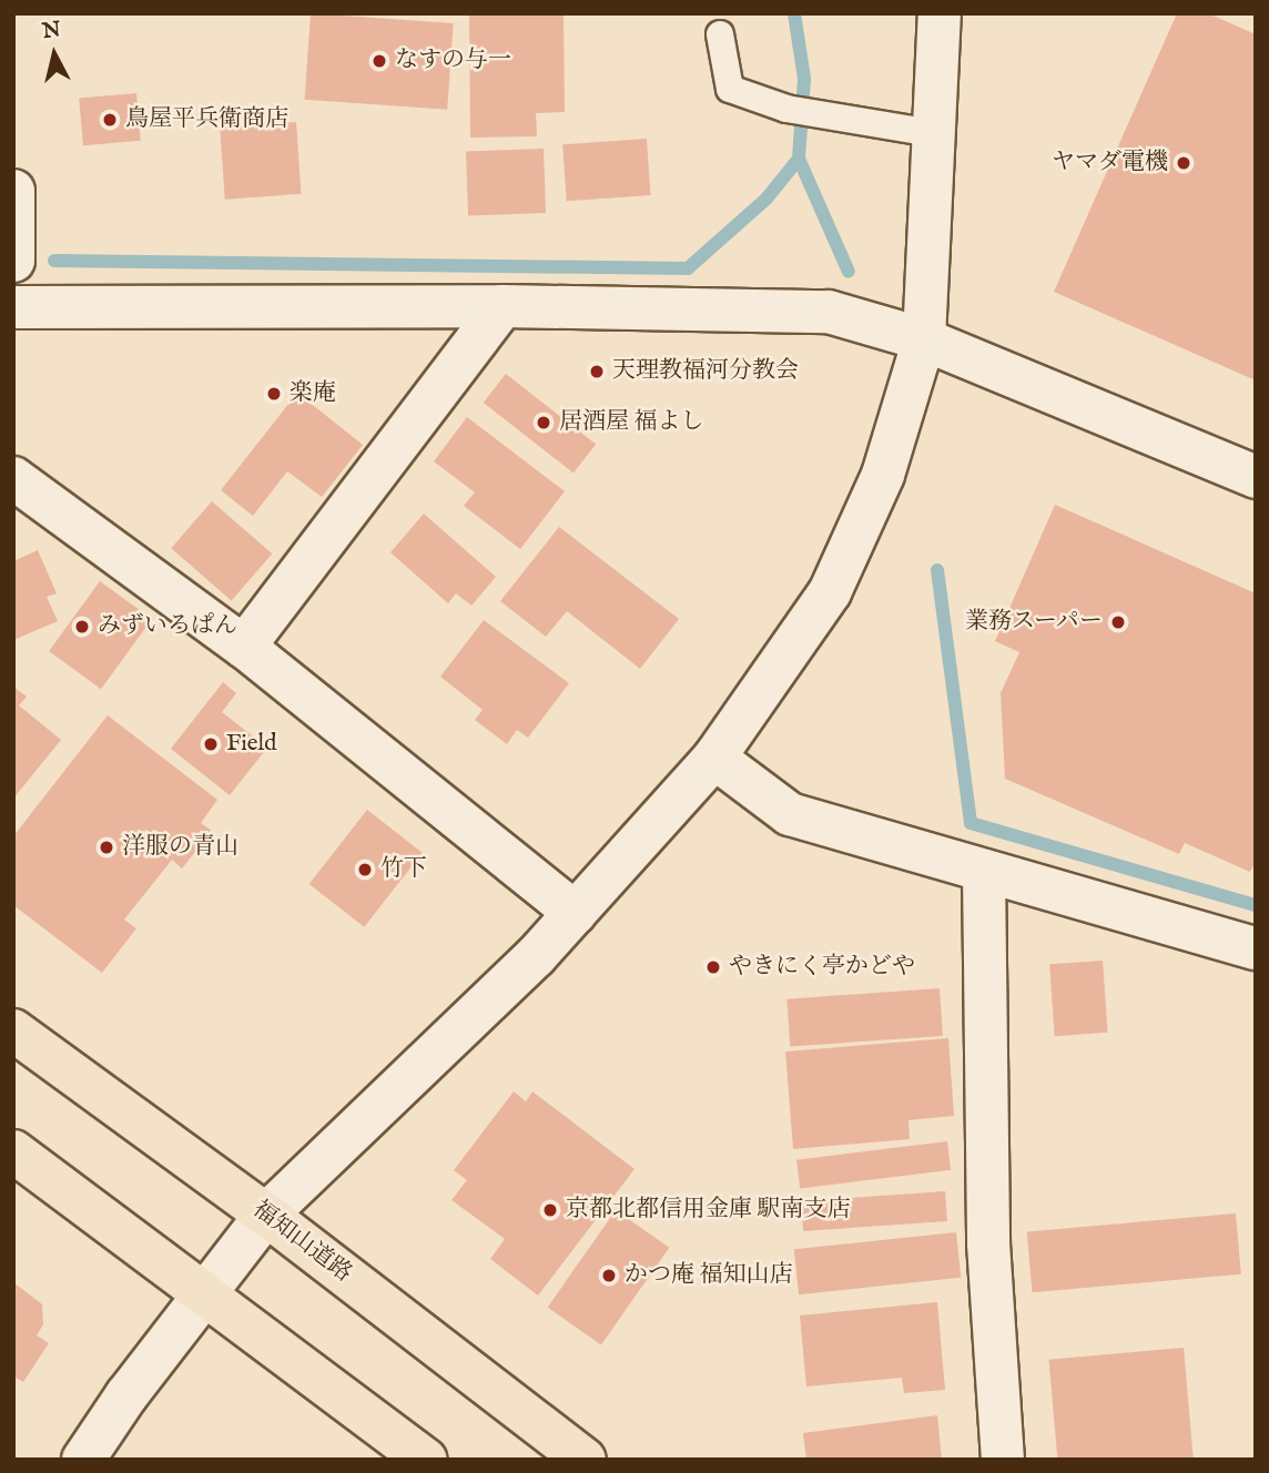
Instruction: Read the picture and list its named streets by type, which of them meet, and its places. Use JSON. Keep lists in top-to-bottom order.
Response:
{
  "streets": {
    "highway": ["福知山道路"]
  },
  "places": [
    "なすの与一",
    "鳥屋平兵衛商店",
    "ヤマダ電機",
    "天理教福河分教会",
    "楽庵",
    "居酒屋 福よし",
    "業務スーパー",
    "みずいろぱん",
    "Field",
    "洋服の青山",
    "竹下",
    "やきにく亭かどや",
    "京都北都信用金庫 駅南支店",
    "かつ庵 福知山店"
  ],
  "north": "top"
}
